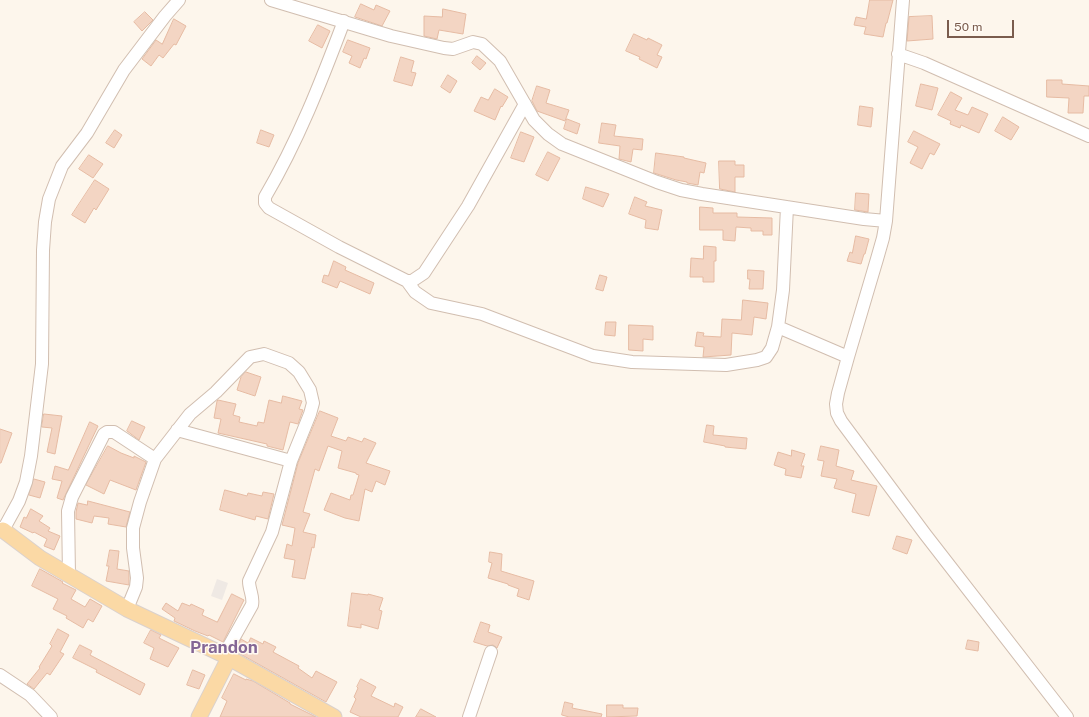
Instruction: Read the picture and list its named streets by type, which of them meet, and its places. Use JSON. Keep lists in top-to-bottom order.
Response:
{
  "districts": ["Prandon"],
  "scale_bar": "50 m"
}
